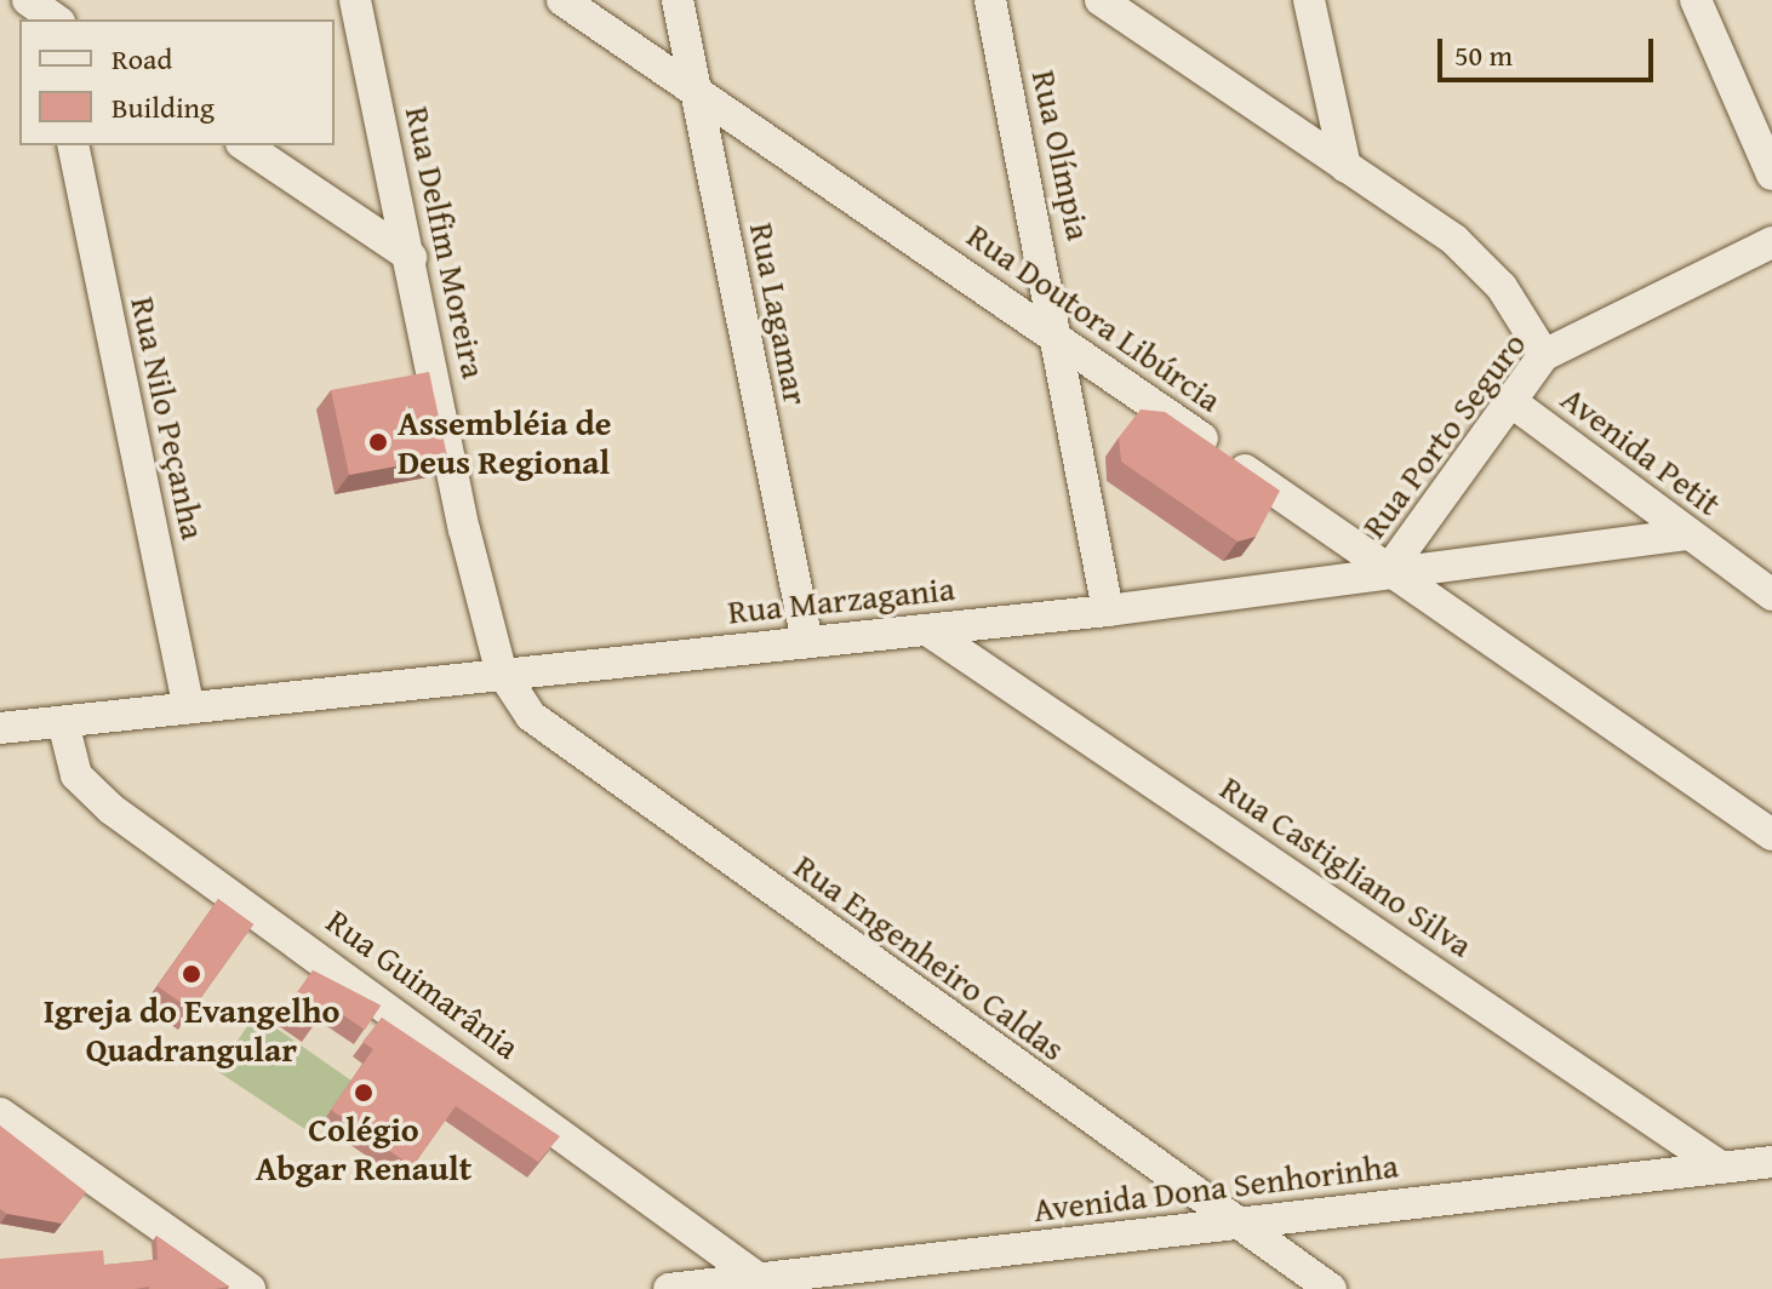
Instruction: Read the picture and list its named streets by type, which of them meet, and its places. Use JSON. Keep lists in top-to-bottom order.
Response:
{
  "streets": {
    "street": [
      "Rua Olímpia",
      "Rua Delfim Moreira",
      "Rua Lagamar",
      "Rua Doutora Libúrcia",
      "Rua Nilo Peçanha",
      "Rua Porto Seguro",
      "Avenida Petit",
      "Rua Marzagania",
      "Rua Castigliano Silva",
      "Rua Engenheiro Caldas",
      "Rua Guimarânia",
      "Avenida Dona Senhorinha"
    ]
  },
  "crossings": [
    ["Rua Olímpia", "Rua Doutora Libúrcia"],
    ["Rua Olímpia", "Rua Marzagania"],
    ["Rua Delfim Moreira", "Rua Marzagania"],
    ["Rua Delfim Moreira", "Rua Engenheiro Caldas"],
    ["Rua Lagamar", "Rua Doutora Libúrcia"],
    ["Rua Lagamar", "Rua Marzagania"],
    ["Rua Doutora Libúrcia", "Rua Porto Seguro"],
    ["Rua Doutora Libúrcia", "Rua Marzagania"],
    ["Rua Nilo Peçanha", "Rua Marzagania"],
    ["Rua Porto Seguro", "Avenida Petit"],
    ["Rua Porto Seguro", "Rua Marzagania"],
    ["Avenida Petit", "Rua Marzagania"],
    ["Rua Marzagania", "Rua Castigliano Silva"],
    ["Rua Marzagania", "Rua Engenheiro Caldas"],
    ["Rua Marzagania", "Rua Guimarânia"],
    ["Rua Castigliano Silva", "Avenida Dona Senhorinha"],
    ["Rua Engenheiro Caldas", "Avenida Dona Senhorinha"],
    ["Rua Guimarânia", "Avenida Dona Senhorinha"]
  ],
  "places": ["Assembléia de Deus Regional", "Igreja do Evangelho Quadrangular", "Colégio Abgar Renault"],
  "legend": ["Road", "Building"],
  "scale_bar": "50 m"
}
